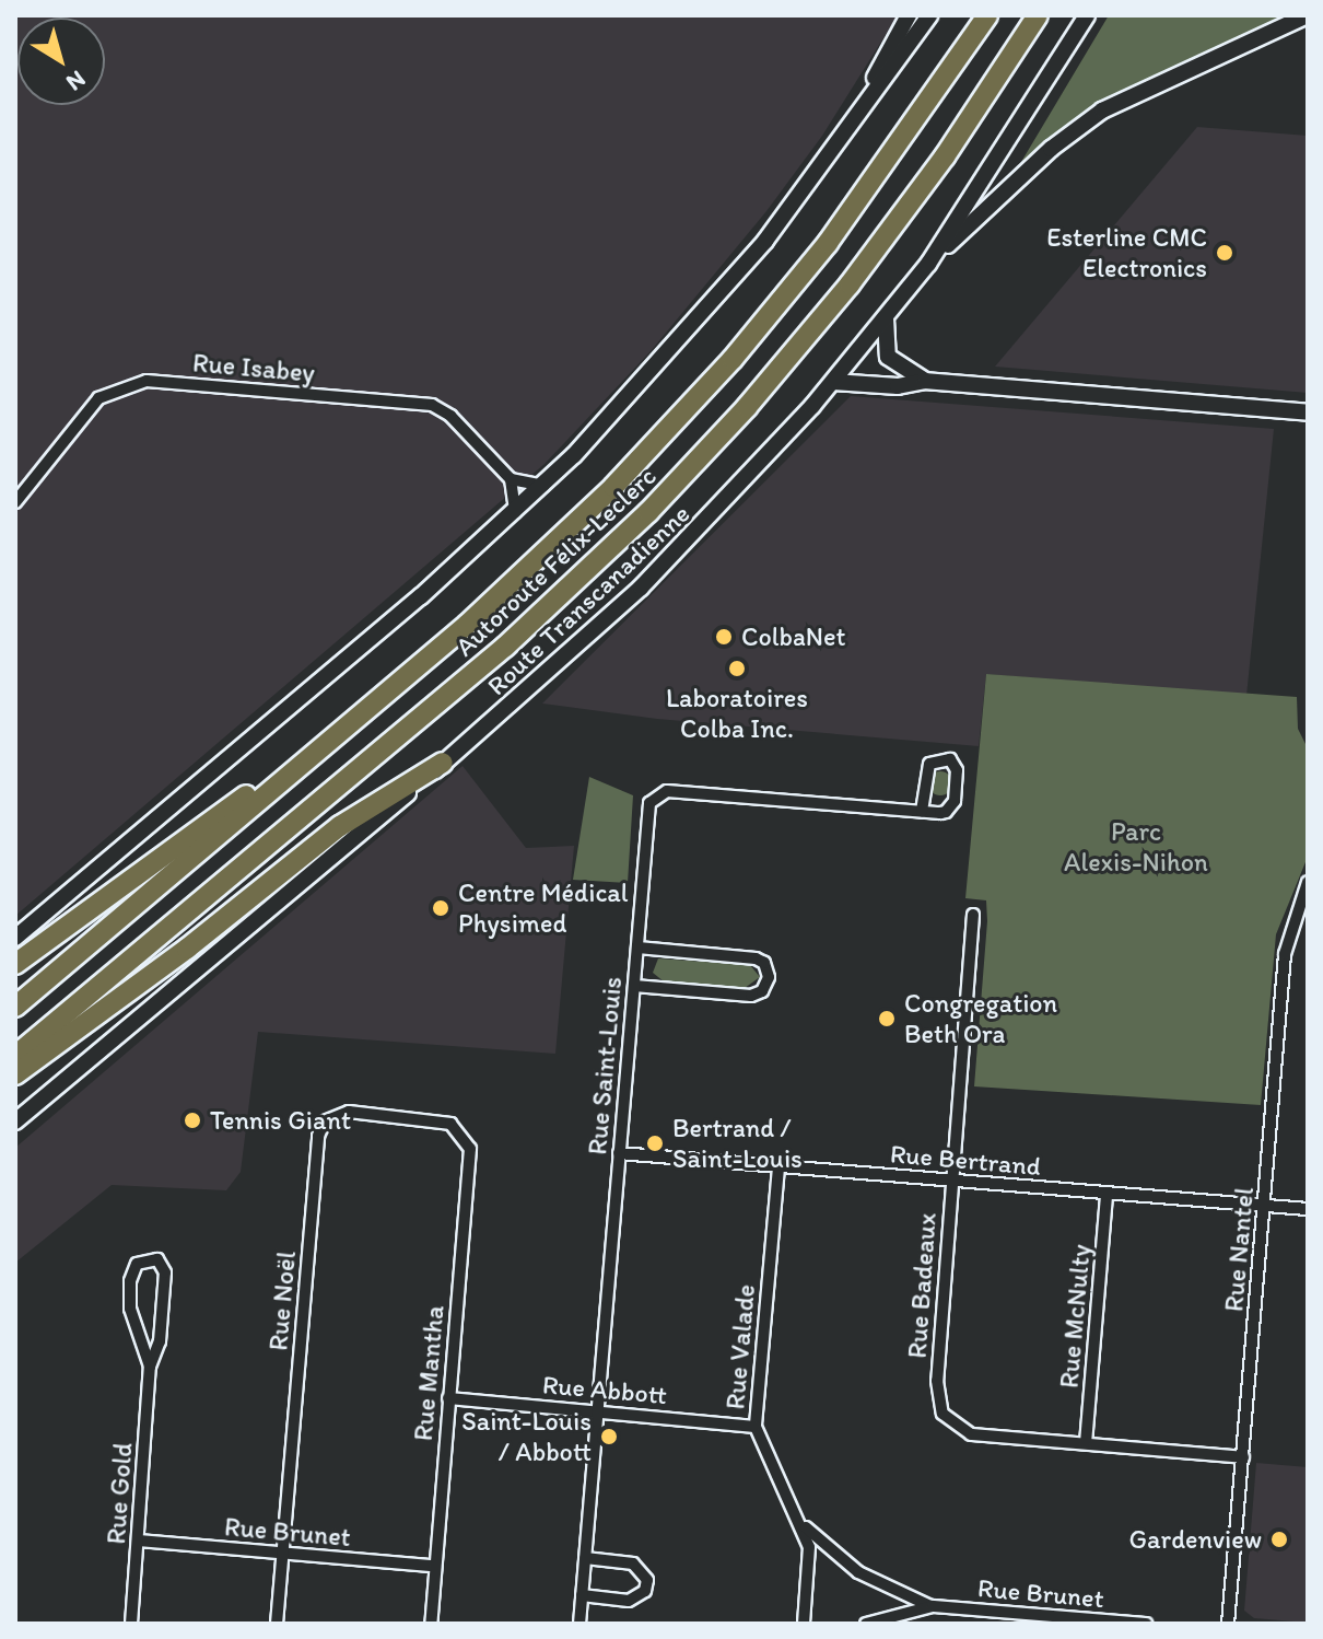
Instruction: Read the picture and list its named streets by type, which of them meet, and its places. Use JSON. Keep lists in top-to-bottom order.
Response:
{
  "streets": {
    "highway": ["Autoroute Félix-Leclerc"],
    "main road": ["Route Transcanadienne"],
    "street": [
      "Rue Isabey",
      "Rue Saint-Louis",
      "Rue Bertrand",
      "Rue Nantel",
      "Rue Badeaux",
      "Rue Noël",
      "Rue McNulty",
      "Rue Valade",
      "Rue Mantha",
      "Rue Abbott",
      "Rue Gold",
      "Rue Brunet"
    ]
  },
  "crossings": [
    ["Rue Saint-Louis", "Rue Bertrand"],
    ["Rue Saint-Louis", "Rue Abbott"],
    ["Rue Bertrand", "Rue Nantel"],
    ["Rue Bertrand", "Rue Badeaux"],
    ["Rue Bertrand", "Rue McNulty"],
    ["Rue Bertrand", "Rue Valade"],
    ["Rue Badeaux", "Rue McNulty"],
    ["Rue Noël", "Rue Mantha"],
    ["Rue Noël", "Rue Brunet"],
    ["Rue Valade", "Rue Abbott"],
    ["Rue Valade", "Rue Brunet"],
    ["Rue Mantha", "Rue Abbott"],
    ["Rue Mantha", "Rue Brunet"],
    ["Rue Gold", "Rue Brunet"]
  ],
  "parks": ["Parc Alexis-Nihon"],
  "places": [
    "Esterline CMC Electronics",
    "ColbaNet",
    "Laboratoires Colba Inc.",
    "Centre Médical Physimed",
    "Congregation Beth Ora",
    "Tennis Giant",
    "Bertrand / Saint-Louis",
    "Saint-Louis / Abbott",
    "Gardenview"
  ],
  "north": "bottom right"
}
